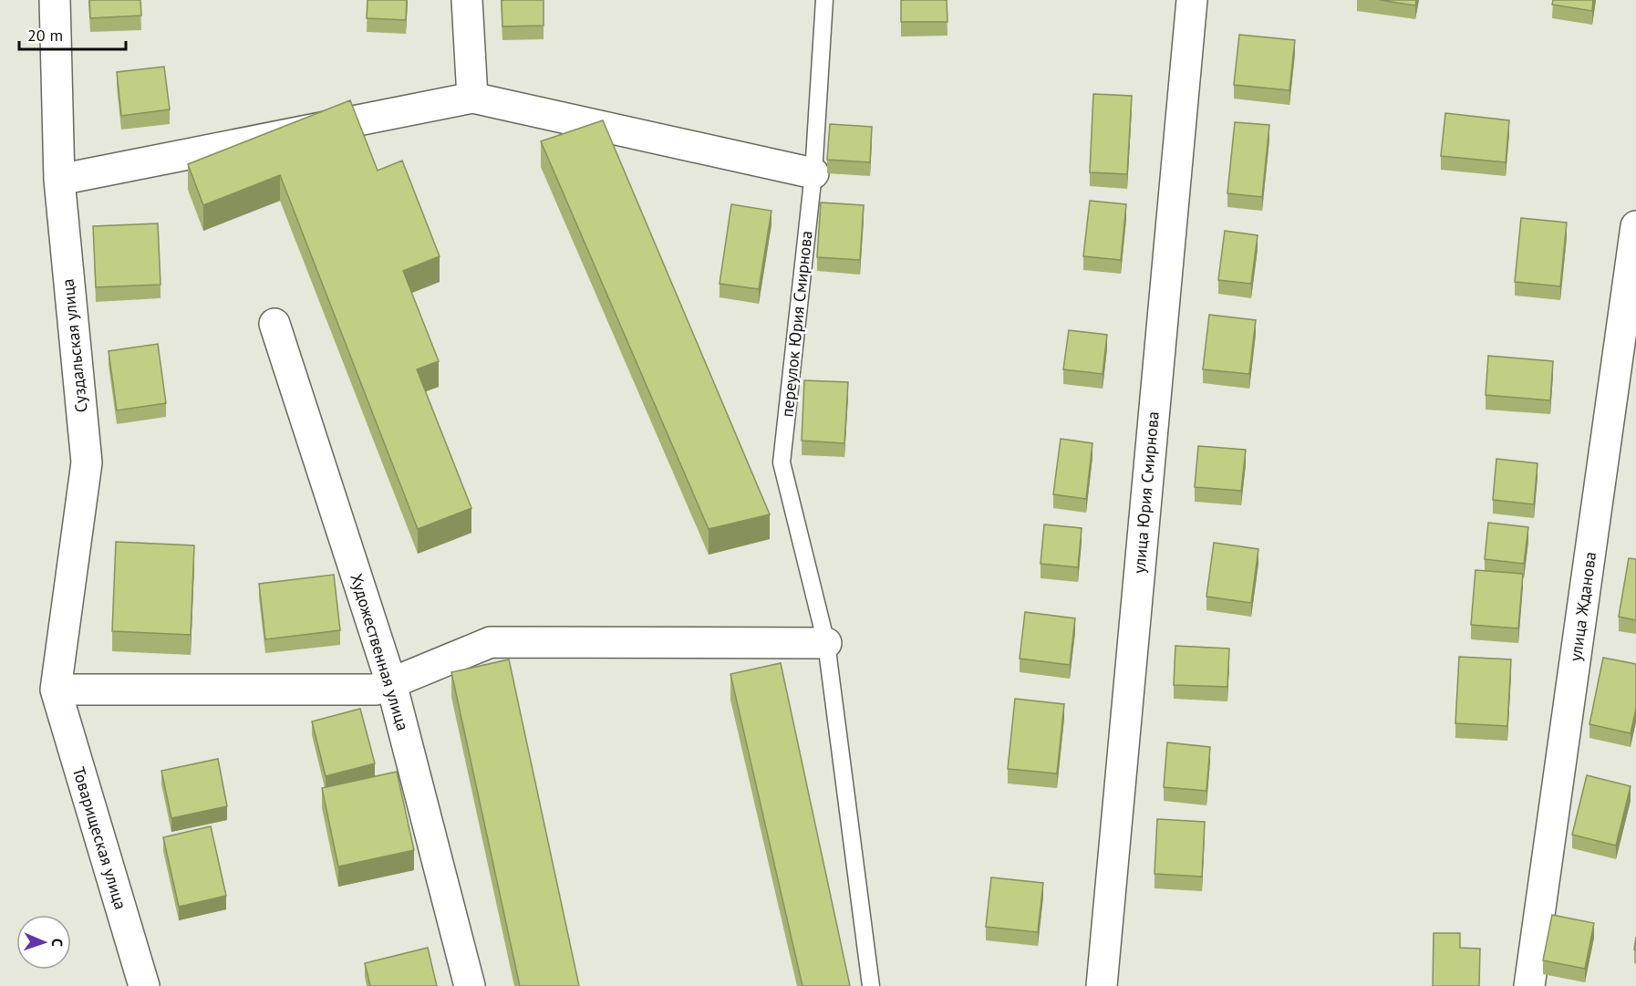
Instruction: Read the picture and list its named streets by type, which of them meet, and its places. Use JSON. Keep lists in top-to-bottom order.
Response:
{
  "streets": {
    "street": [
      "Суздальская улица",
      "улица Юрия Смирнова",
      "улица Жданова",
      "Художественная улица",
      "Товарищеская улица"
    ],
    "lane": ["переулок Юрия Смирнова"]
  },
  "crossings": [
    ["Суздальская улица", "Товарищеская улица"]
  ],
  "scale_bar": "20 m",
  "north": "right"
}
